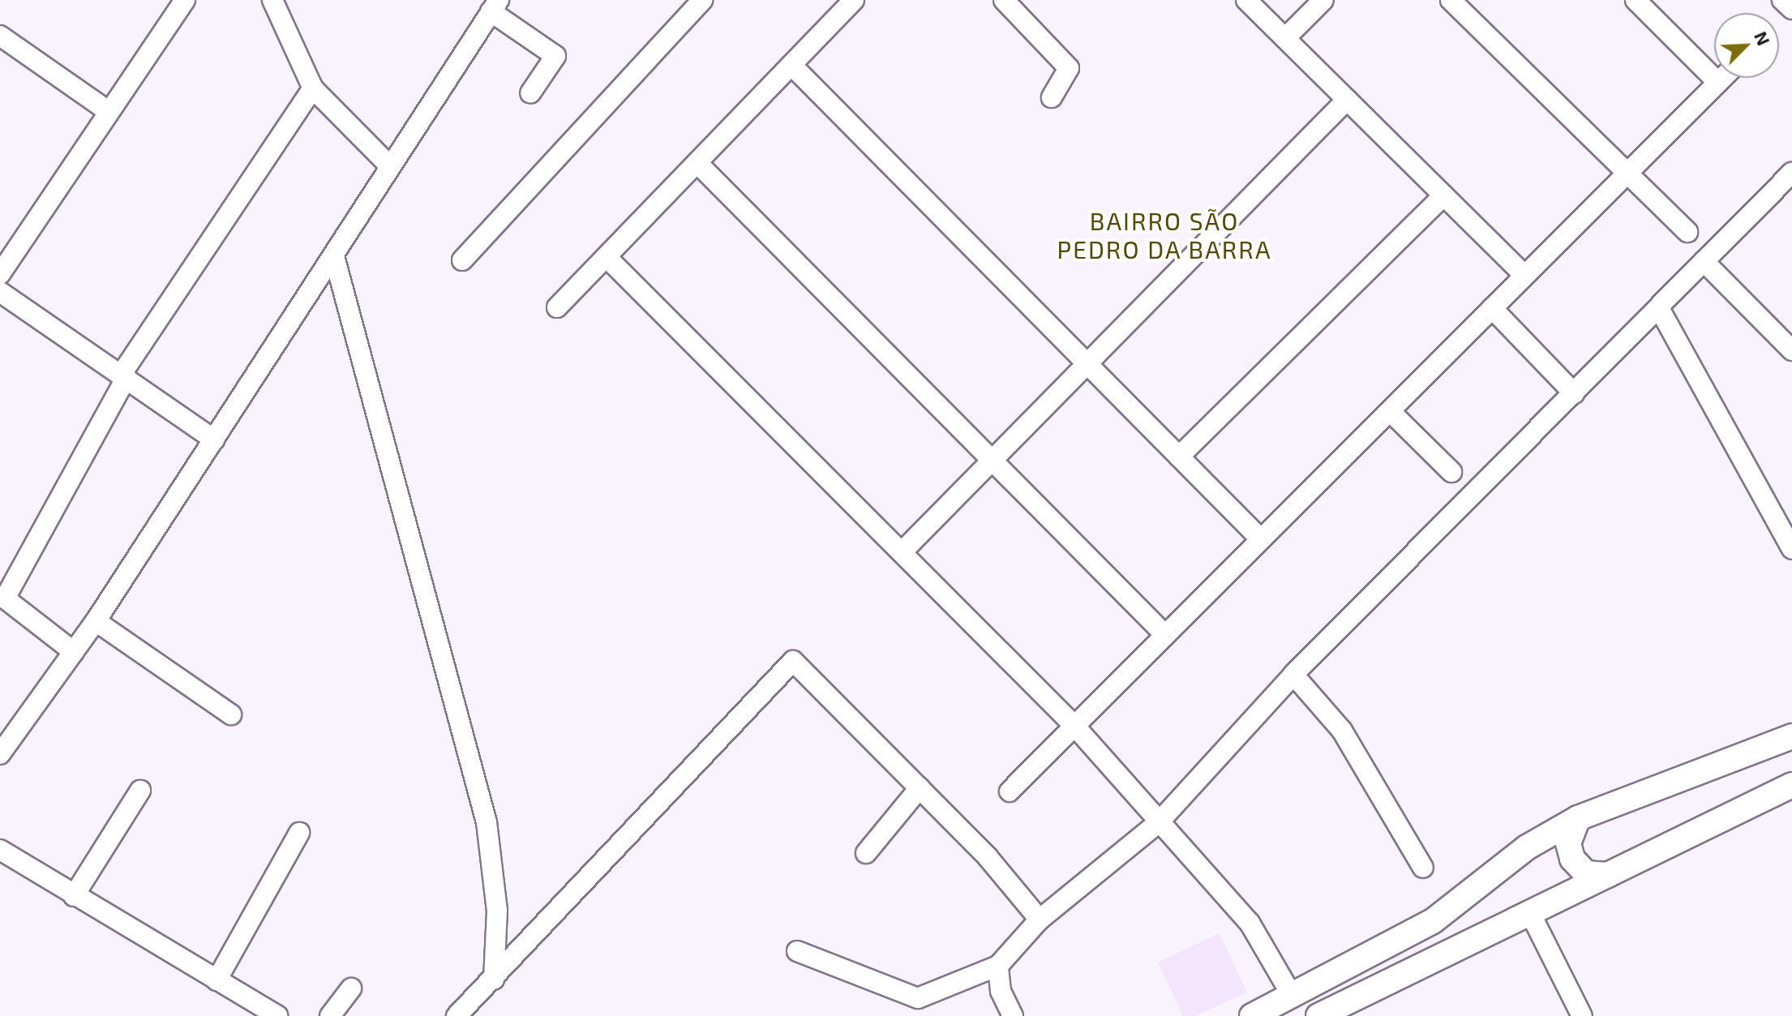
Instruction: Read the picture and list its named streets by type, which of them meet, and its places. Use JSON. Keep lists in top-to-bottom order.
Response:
{
  "districts": ["BAIRRO SÃO PEDRO DA BARRA"],
  "north": "top right"
}
